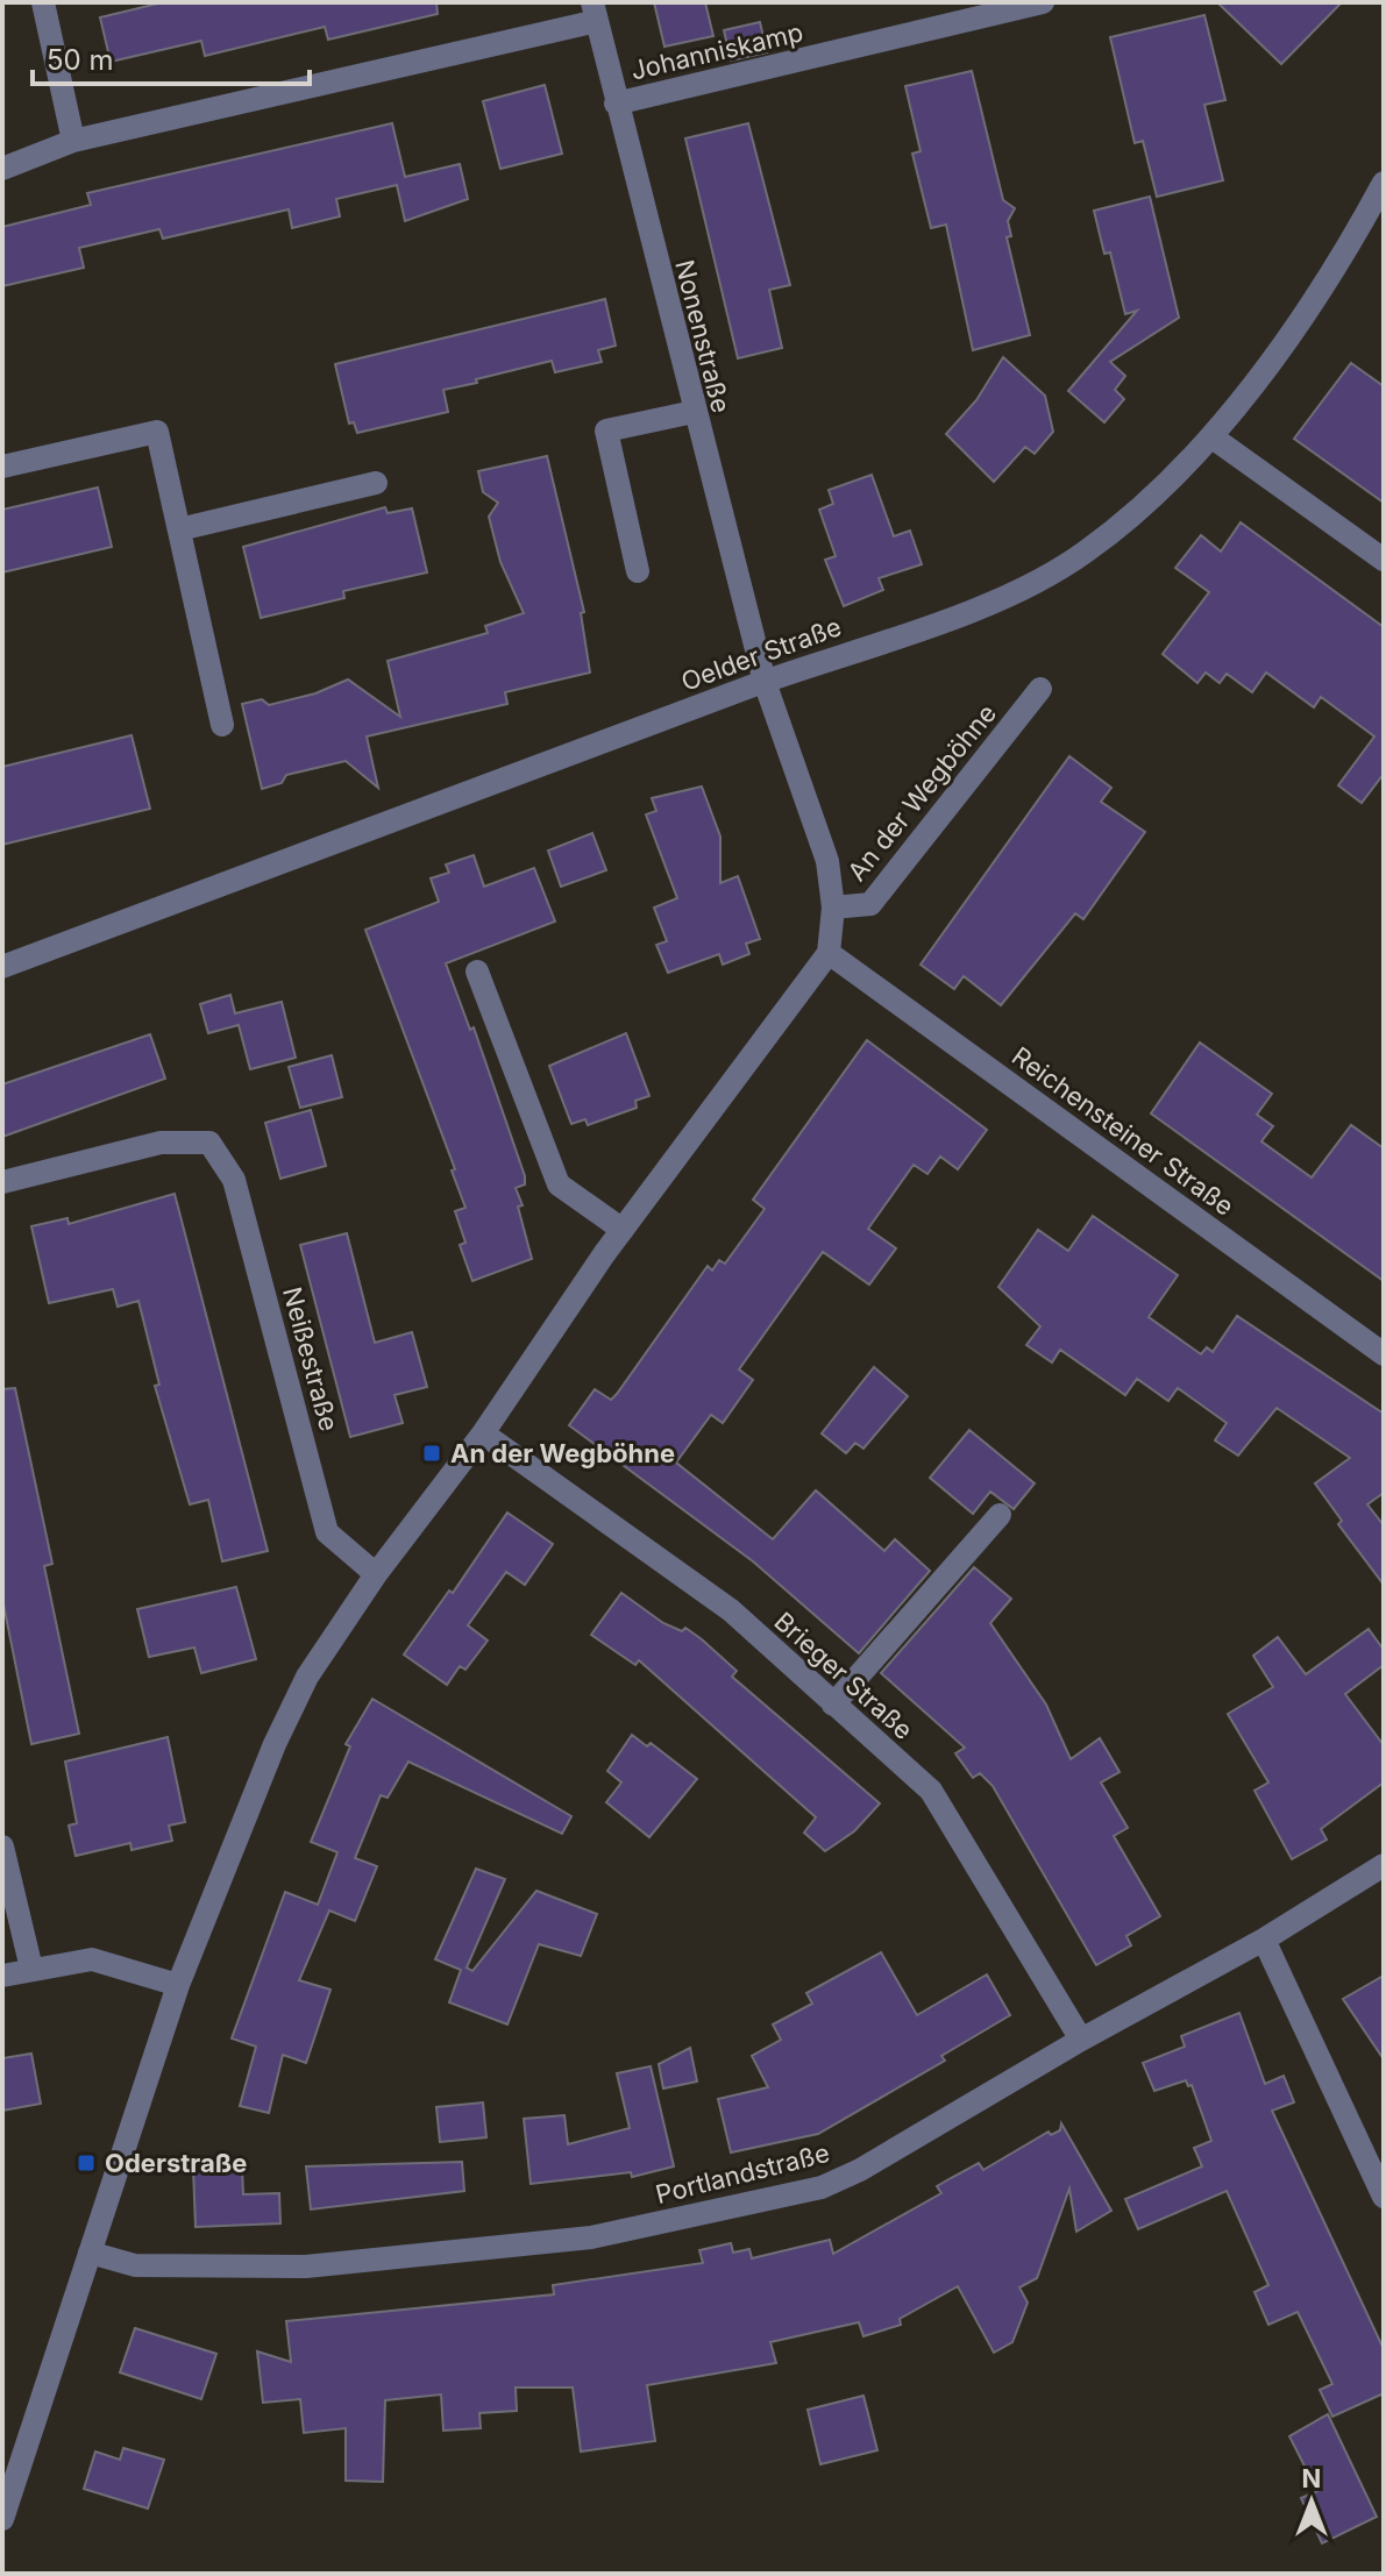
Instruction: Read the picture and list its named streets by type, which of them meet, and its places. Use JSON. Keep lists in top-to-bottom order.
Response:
{
  "streets": {
    "street": [
      "Johanniskamp",
      "Nonenstraße",
      "Oelder Straße",
      "An der Wegböhne",
      "Reichensteiner Straße",
      "Neißestraße",
      "Brieger Straße",
      "Portlandstraße"
    ]
  },
  "crossings": [
    ["Johanniskamp", "Nonenstraße"],
    ["Nonenstraße", "Oelder Straße"],
    ["Nonenstraße", "An der Wegböhne"],
    ["Oelder Straße", "An der Wegböhne"],
    ["An der Wegböhne", "Reichensteiner Straße"],
    ["Brieger Straße", "Portlandstraße"]
  ],
  "places": {
    "transit": ["An der Wegböhne", "Oderstraße"]
  },
  "scale_bar": "50 m",
  "north": "top"
}
